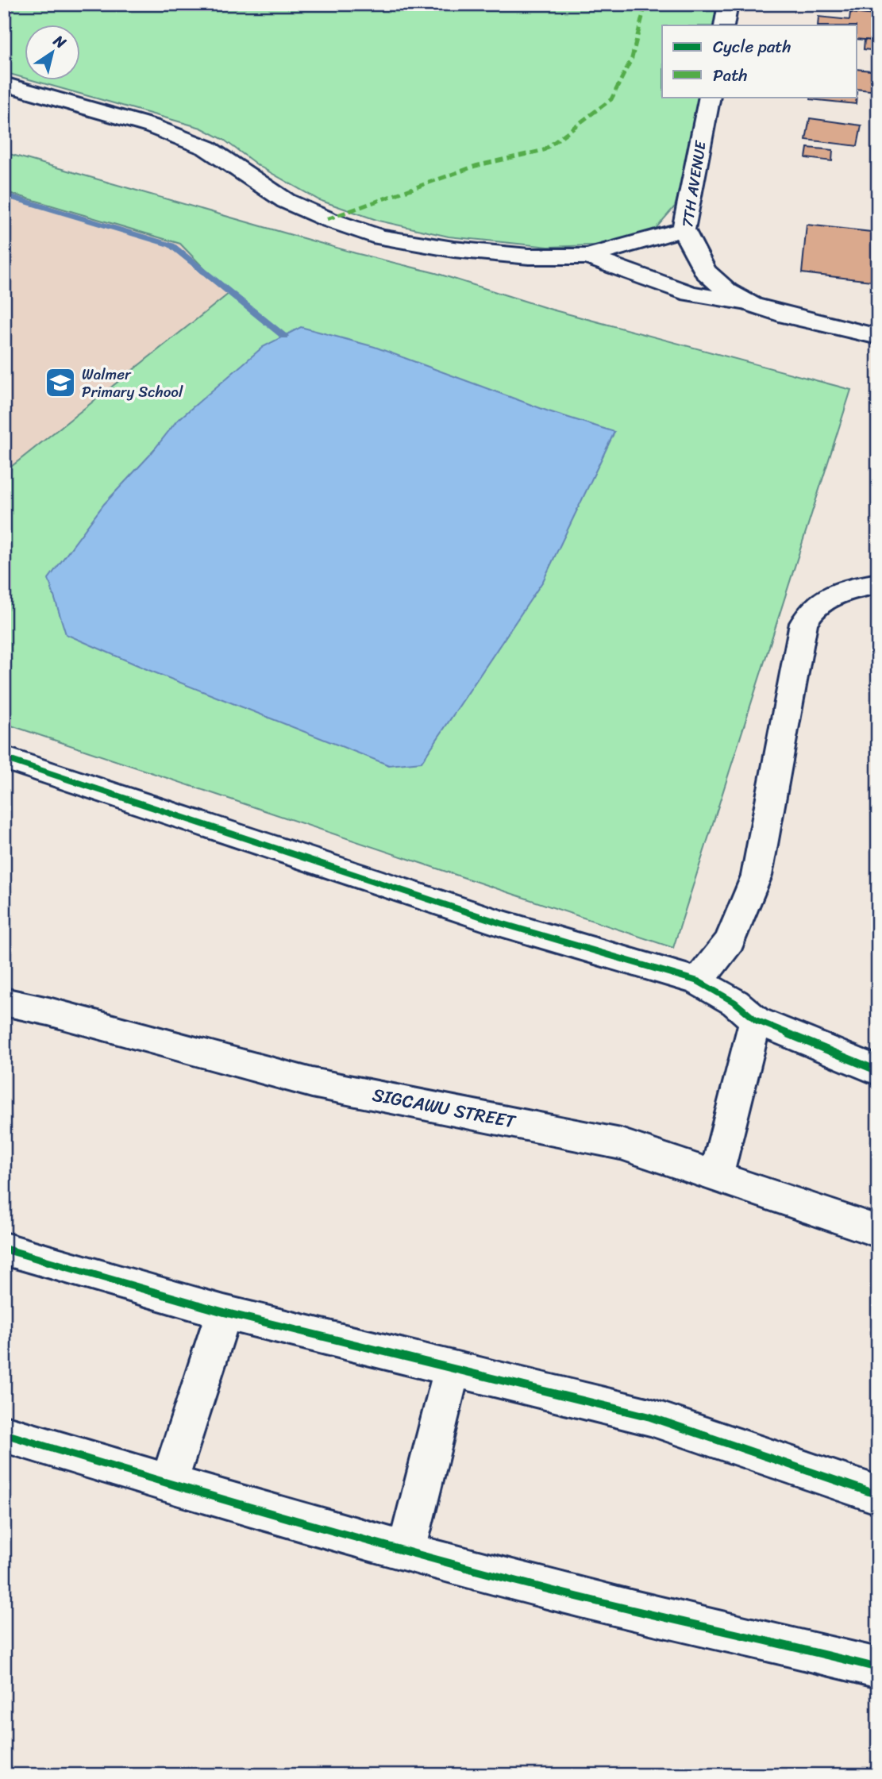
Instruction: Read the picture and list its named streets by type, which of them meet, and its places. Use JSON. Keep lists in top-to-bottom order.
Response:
{
  "streets": {
    "street": ["7TH AVENUE", "SIGCAWU STREET"]
  },
  "places": {
    "school or university": ["Walmer Primary School"]
  },
  "legend": ["Cycle path", "Path"],
  "north": "top right"
}
